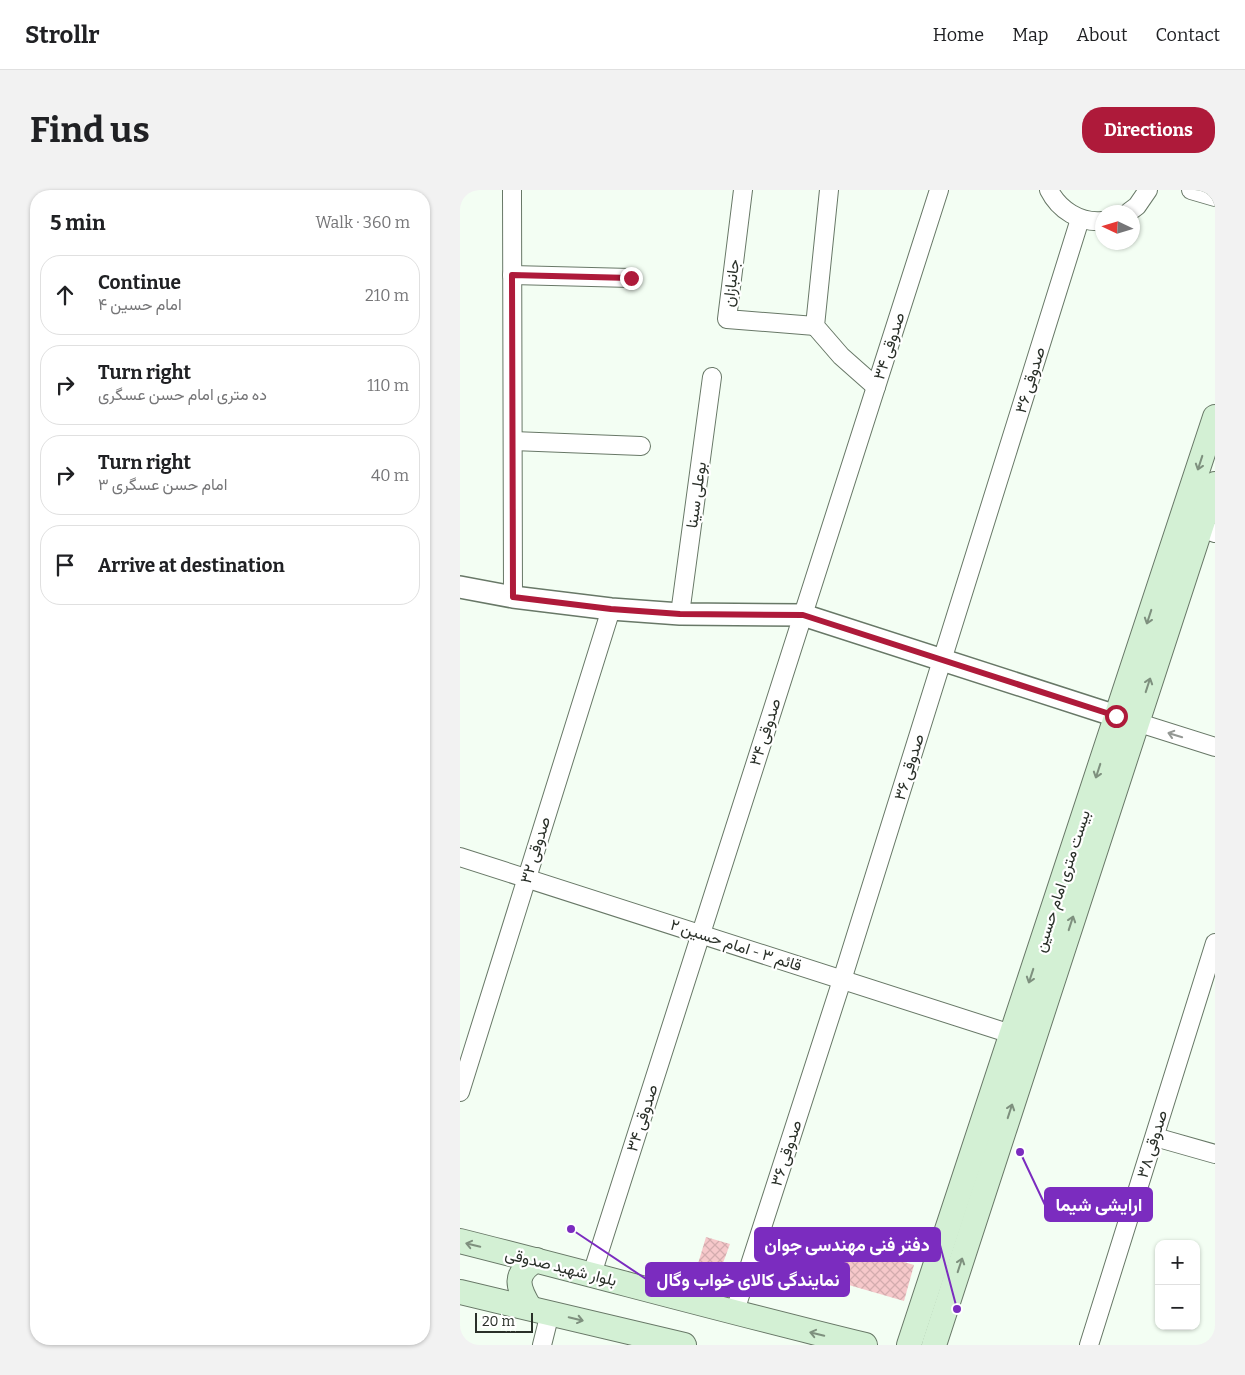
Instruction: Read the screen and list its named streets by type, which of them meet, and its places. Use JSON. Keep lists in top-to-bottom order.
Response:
{
  "streets": {
    "main road": ["بیست متری امام حسین", "بلوار شهید صدوقی"],
    "street": [
      "جانبازان",
      "صدوقی ۳۴",
      "صدوقی ۳۶",
      "بوعلی سینا",
      "صدوقی ۳۲",
      "قائم ۳ - امام حسین ۲",
      "صدوقی ۳۸"
    ]
  },
  "crossings": [
    ["صدوقی ۳۴", "قائم ۳ - امام حسین ۲"],
    ["صدوقی ۳۴", "بلوار شهید صدوقی"],
    ["صدوقی ۳۶", "قائم ۳ - امام حسین ۲"],
    ["صدوقی ۳۶", "بلوار شهید صدوقی"],
    ["صدوقی ۳۲", "قائم ۳ - امام حسین ۲"],
    ["بیست متری امام حسین", "قائم ۳ - امام حسین ۲"]
  ],
  "places": ["ارایشی شیما", "نمایندگی کالای خواب وگال", "دفتر فنی مهندسی جوان"],
  "scale_bar": "20 m",
  "north": "left",
  "page": {
    "header": "Strollr",
    "nav": [
      "Home",
      "Map",
      "About",
      "Contact"
    ],
    "buttons": "Directions",
    "title": "Find us",
    "heading": ["5 min", "Walk · 360 m"],
    "list": [
      ["Continue", "امام حسین ۴", "210 m"],
      ["Turn right", "ده متری امام حسن عسگری", "110 m"],
      ["Turn right", "امام حسن عسگری ۳", "40 m"],
      "Arrive at destination"
    ],
    "map_buttons": ["+", "−"],
    "scale": "20 m"
  }
}
